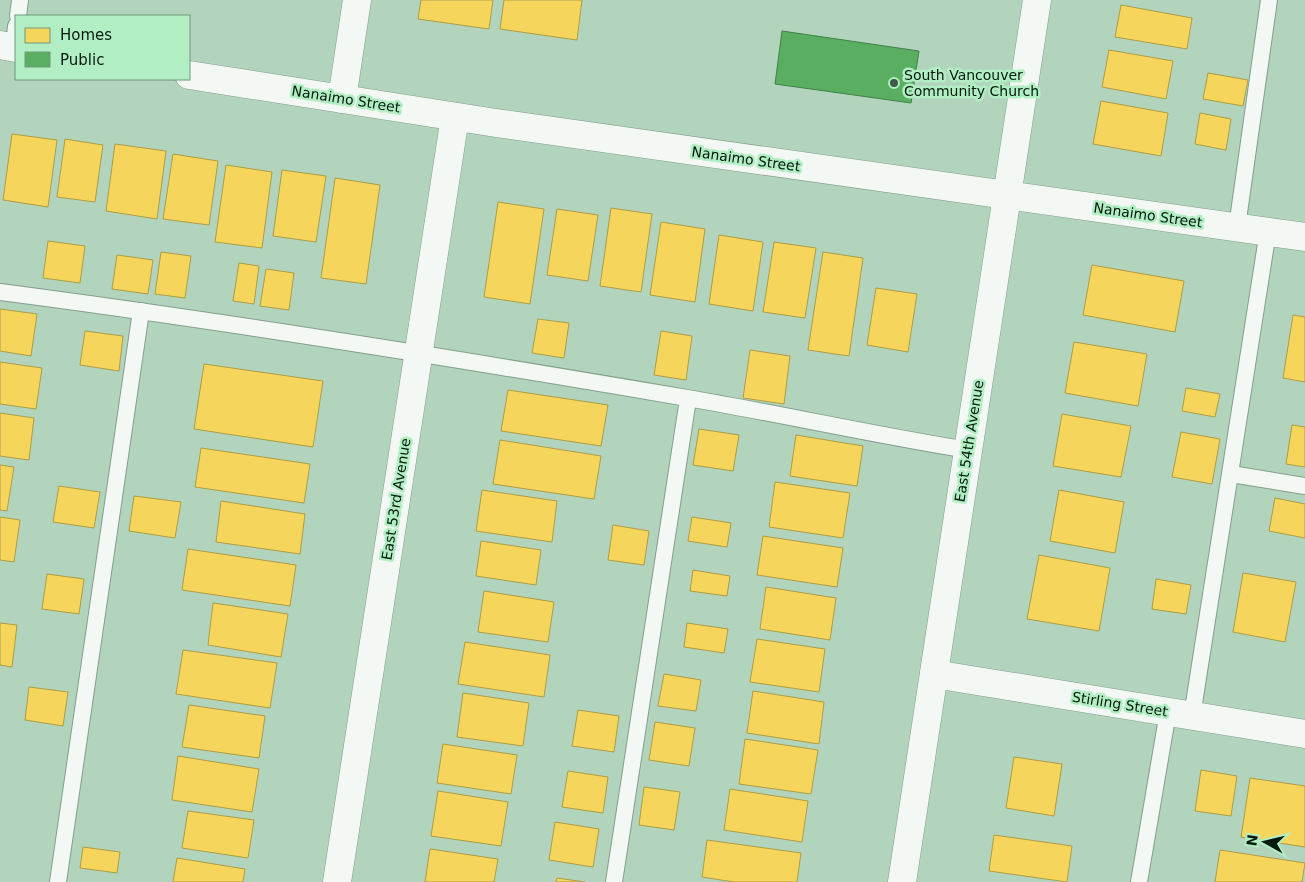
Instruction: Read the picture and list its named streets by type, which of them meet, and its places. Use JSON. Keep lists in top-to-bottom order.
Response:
{
  "streets": {
    "street": [
      "Nanaimo Street",
      "East 54th Avenue",
      "East 53rd Avenue",
      "Stirling Street"
    ]
  },
  "crossings": [
    ["Nanaimo Street", "East 54th Avenue"],
    ["Nanaimo Street", "East 53rd Avenue"],
    ["East 54th Avenue", "Stirling Street"]
  ],
  "places": ["South Vancouver Community Church"],
  "legend": ["Homes", "Public"],
  "north": "left"
}
